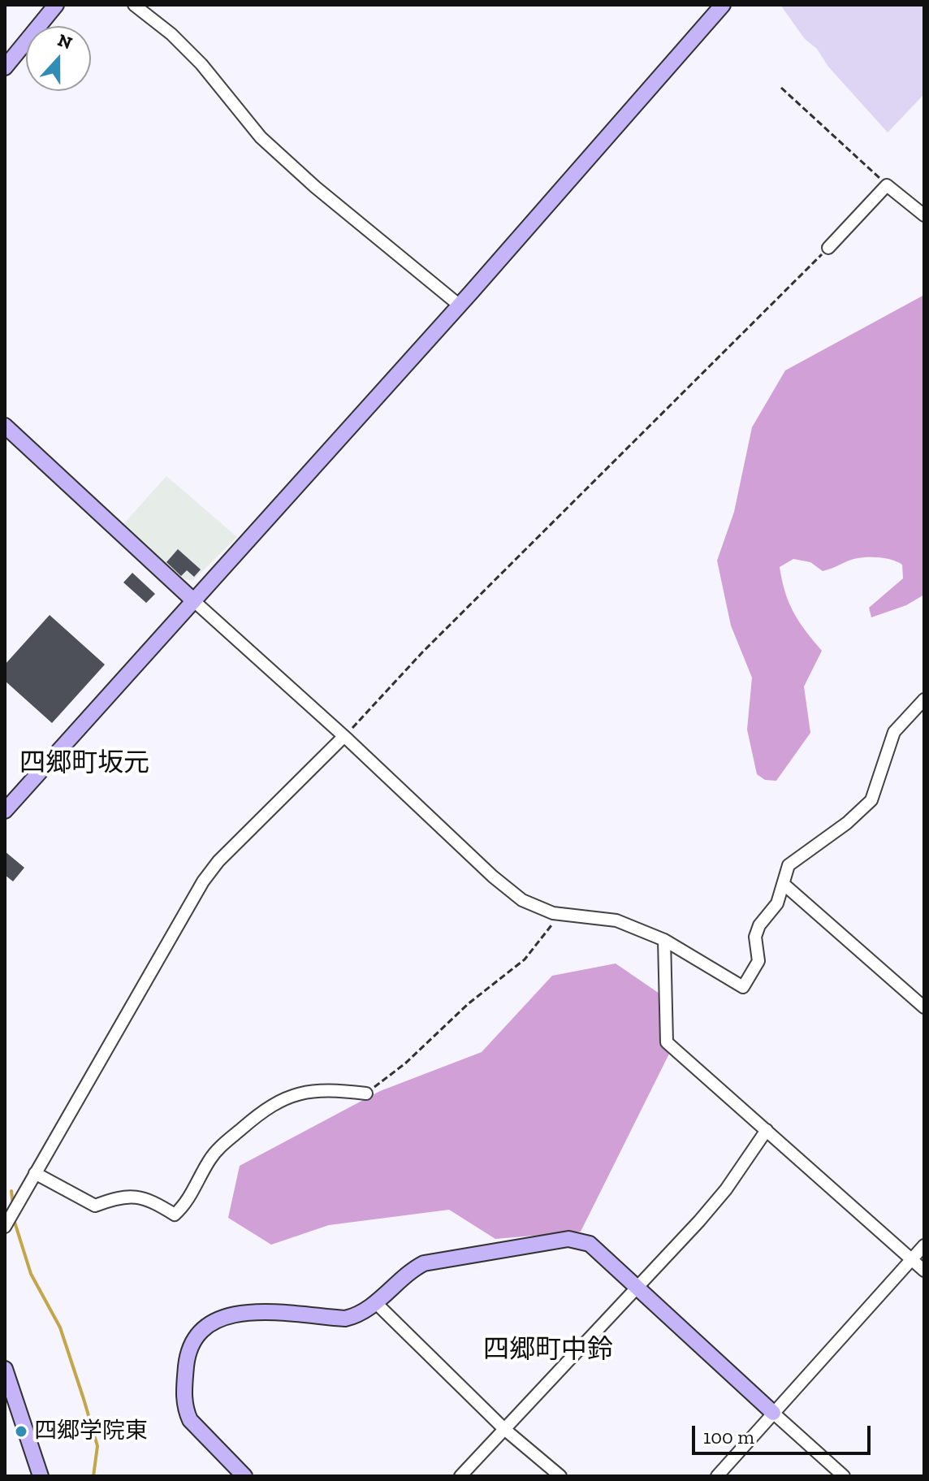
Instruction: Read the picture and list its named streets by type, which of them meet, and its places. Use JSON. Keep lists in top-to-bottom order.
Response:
{
  "districts": ["四郷町坂元", "四郷町中鈴"],
  "places": ["四郷学院東"],
  "scale_bar": "100 m",
  "north": "top"
}
